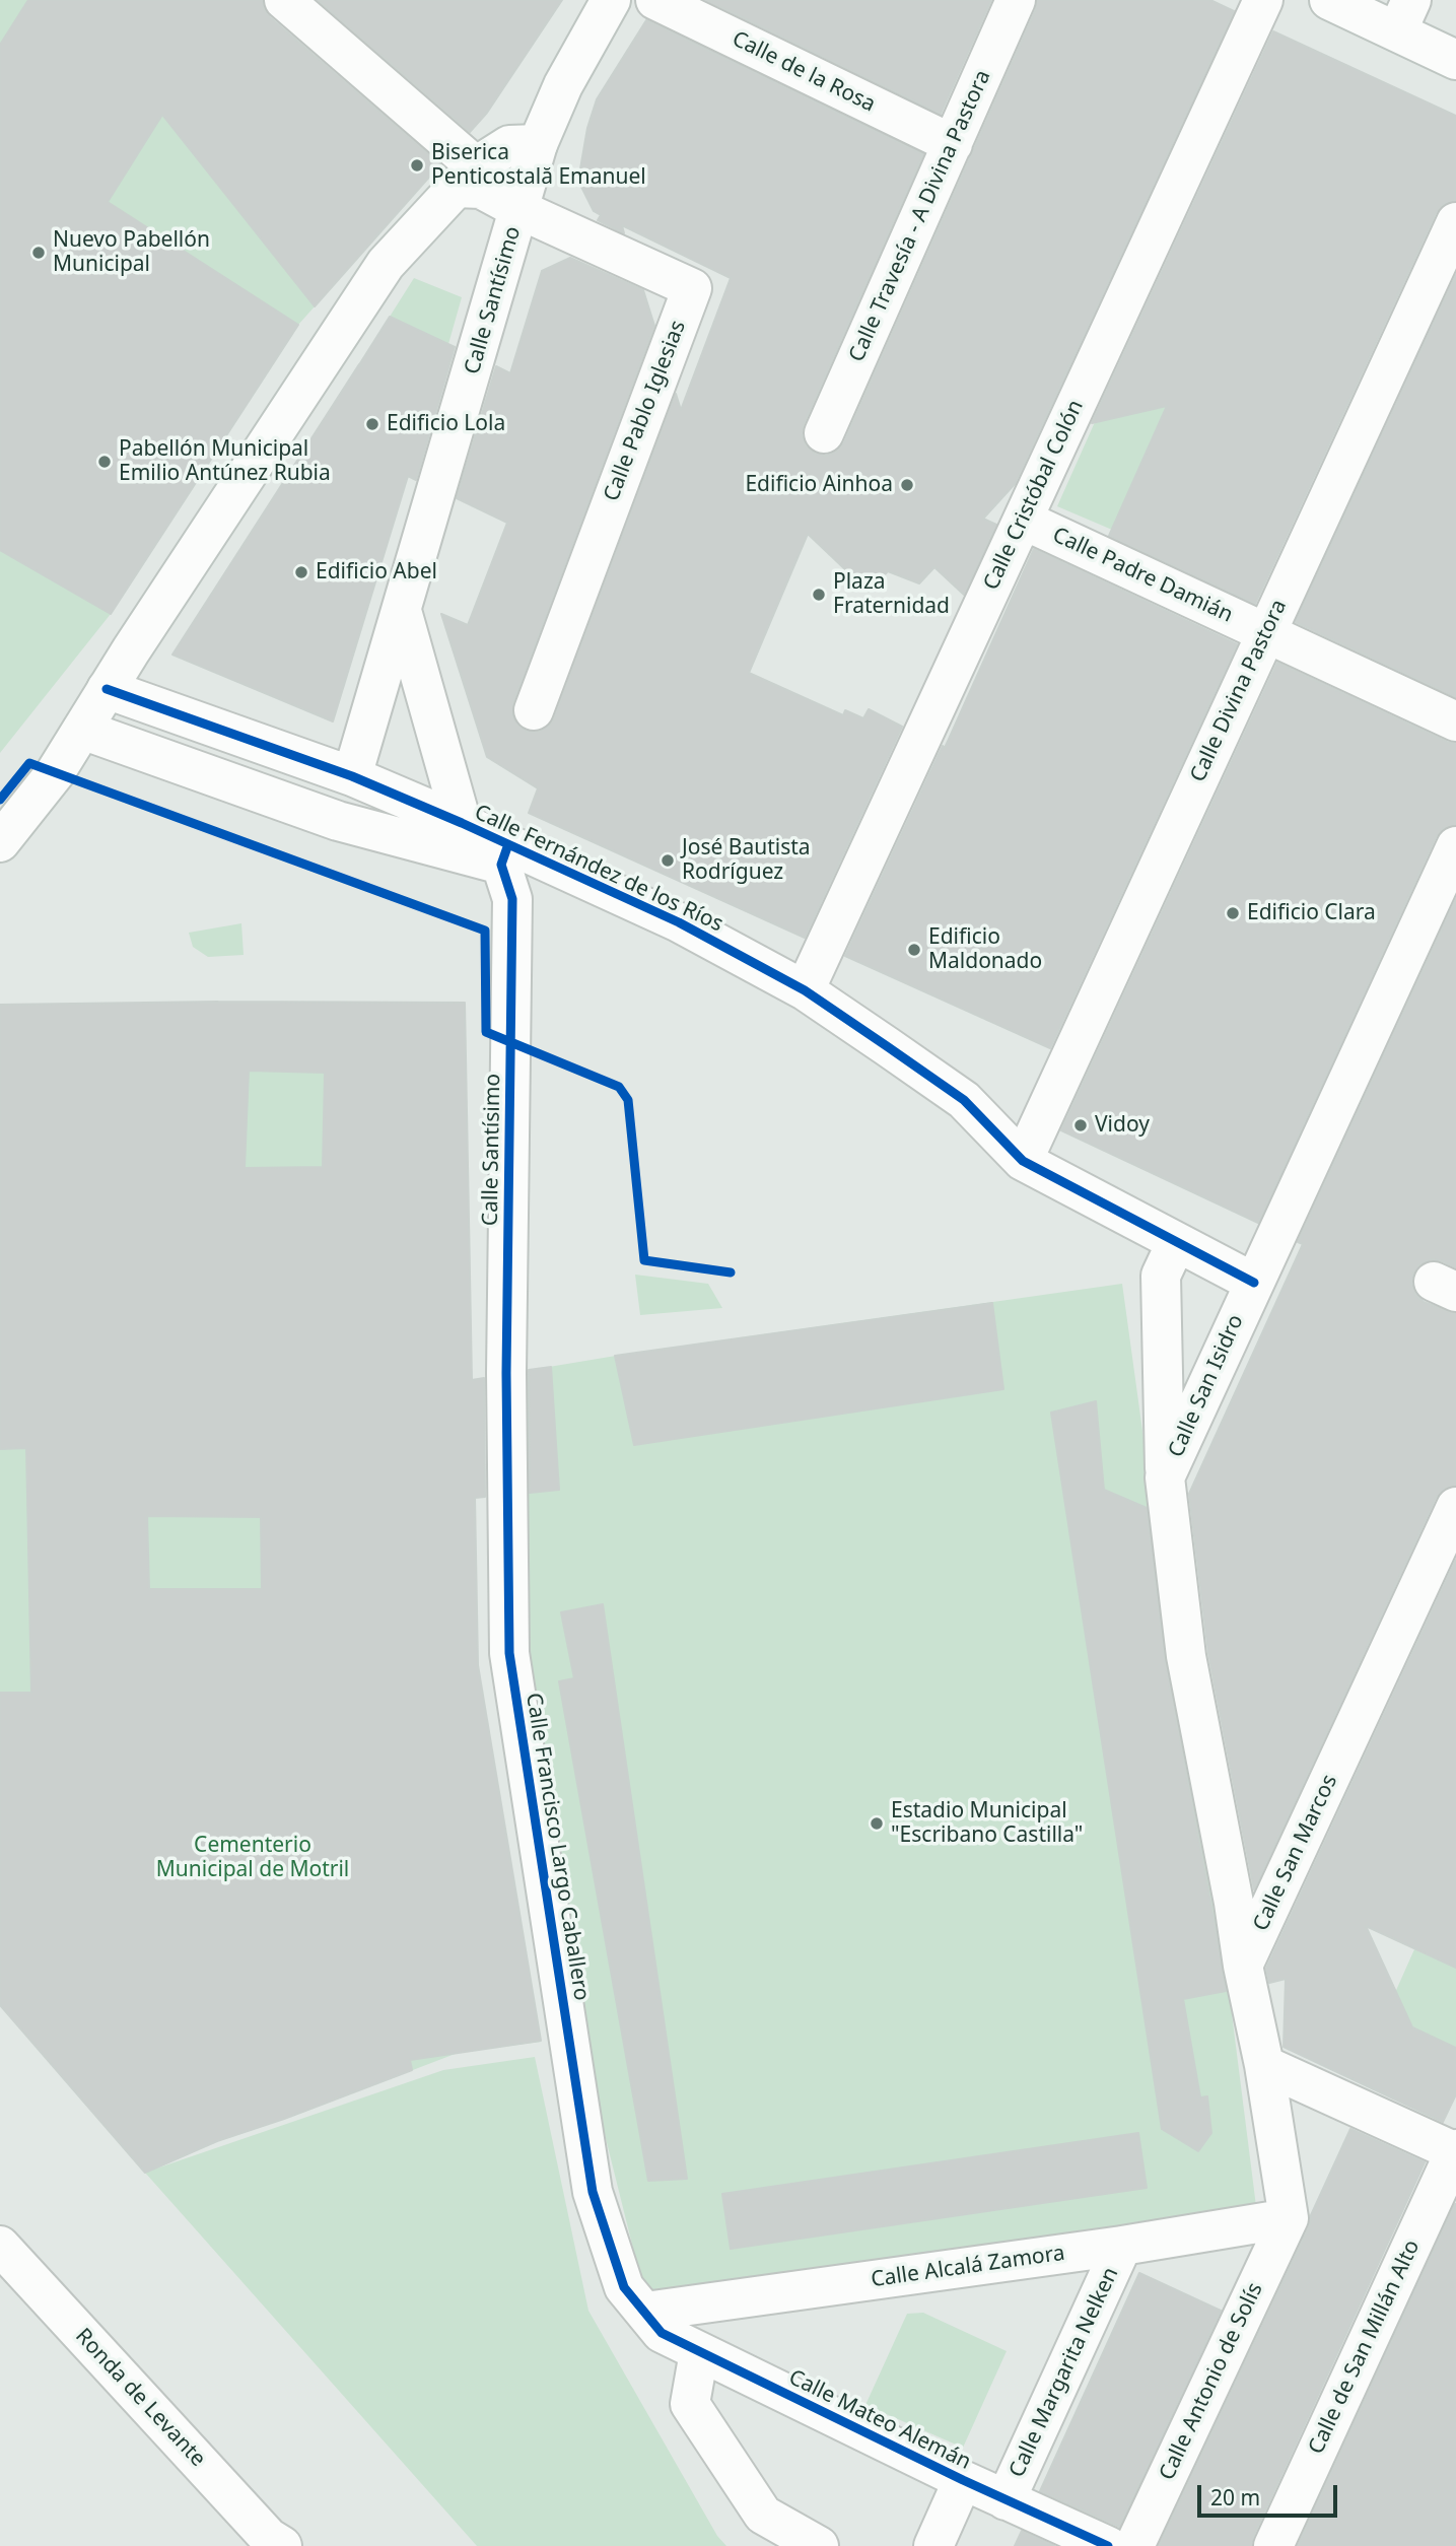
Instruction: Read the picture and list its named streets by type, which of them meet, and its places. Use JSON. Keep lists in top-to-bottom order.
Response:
{
  "streets": {
    "street": [
      "Calle de la Rosa",
      "Calle Travesía - A Divina Pastora",
      "Calle Santísimo",
      "Calle Pablo Iglesias",
      "Calle Cristóbal Colón",
      "Calle Padre Damián",
      "Calle Divina Pastora",
      "Calle Fernández de los Ríos",
      "Calle San Isidro",
      "Calle Francisco Largo Caballero",
      "Calle San Marcos",
      "Calle Alcalá Zamora",
      "Calle de San Millán Alto",
      "Calle Margarita Nelken",
      "Calle Antonio de Solís",
      "Ronda de Levante",
      "Calle Mateo Alemán"
    ]
  },
  "crossings": [
    ["Calle de la Rosa", "Calle Travesía - A Divina Pastora"],
    ["Calle Santísimo", "Calle Pablo Iglesias"],
    ["Calle Santísimo", "Calle Fernández de los Ríos"],
    ["Calle Santísimo", "Calle Francisco Largo Caballero"],
    ["Calle Cristóbal Colón", "Calle Padre Damián"],
    ["Calle Cristóbal Colón", "Calle Fernández de los Ríos"],
    ["Calle Padre Damián", "Calle Divina Pastora"],
    ["Calle Divina Pastora", "Calle Fernández de los Ríos"],
    ["Calle Fernández de los Ríos", "Calle San Isidro"],
    ["Calle San Isidro", "Calle San Marcos"],
    ["Calle Francisco Largo Caballero", "Calle Alcalá Zamora"],
    ["Calle Francisco Largo Caballero", "Calle Mateo Alemán"],
    ["Calle Alcalá Zamora", "Calle Margarita Nelken"],
    ["Calle Alcalá Zamora", "Calle Antonio de Solís"],
    ["Calle Alcalá Zamora", "Calle Mateo Alemán"],
    ["Calle Margarita Nelken", "Calle Mateo Alemán"]
  ],
  "parks": ["Cementerio Municipal de Motril"],
  "places": [
    "Biserica Penticostală Emanuel",
    "Nuevo Pabellón Municipal",
    "Edificio Lola",
    "Pabellón Municipal Emilio Antúnez Rubia",
    "Edificio Ainhoa",
    "Edificio Abel",
    "Plaza Fraternidad",
    "José Bautista Rodríguez",
    "Edificio Clara",
    "Edificio Maldonado",
    "Vidoy",
    "Estadio Municipal \"Escribano Castilla\""
  ],
  "scale_bar": "20 m"
}
